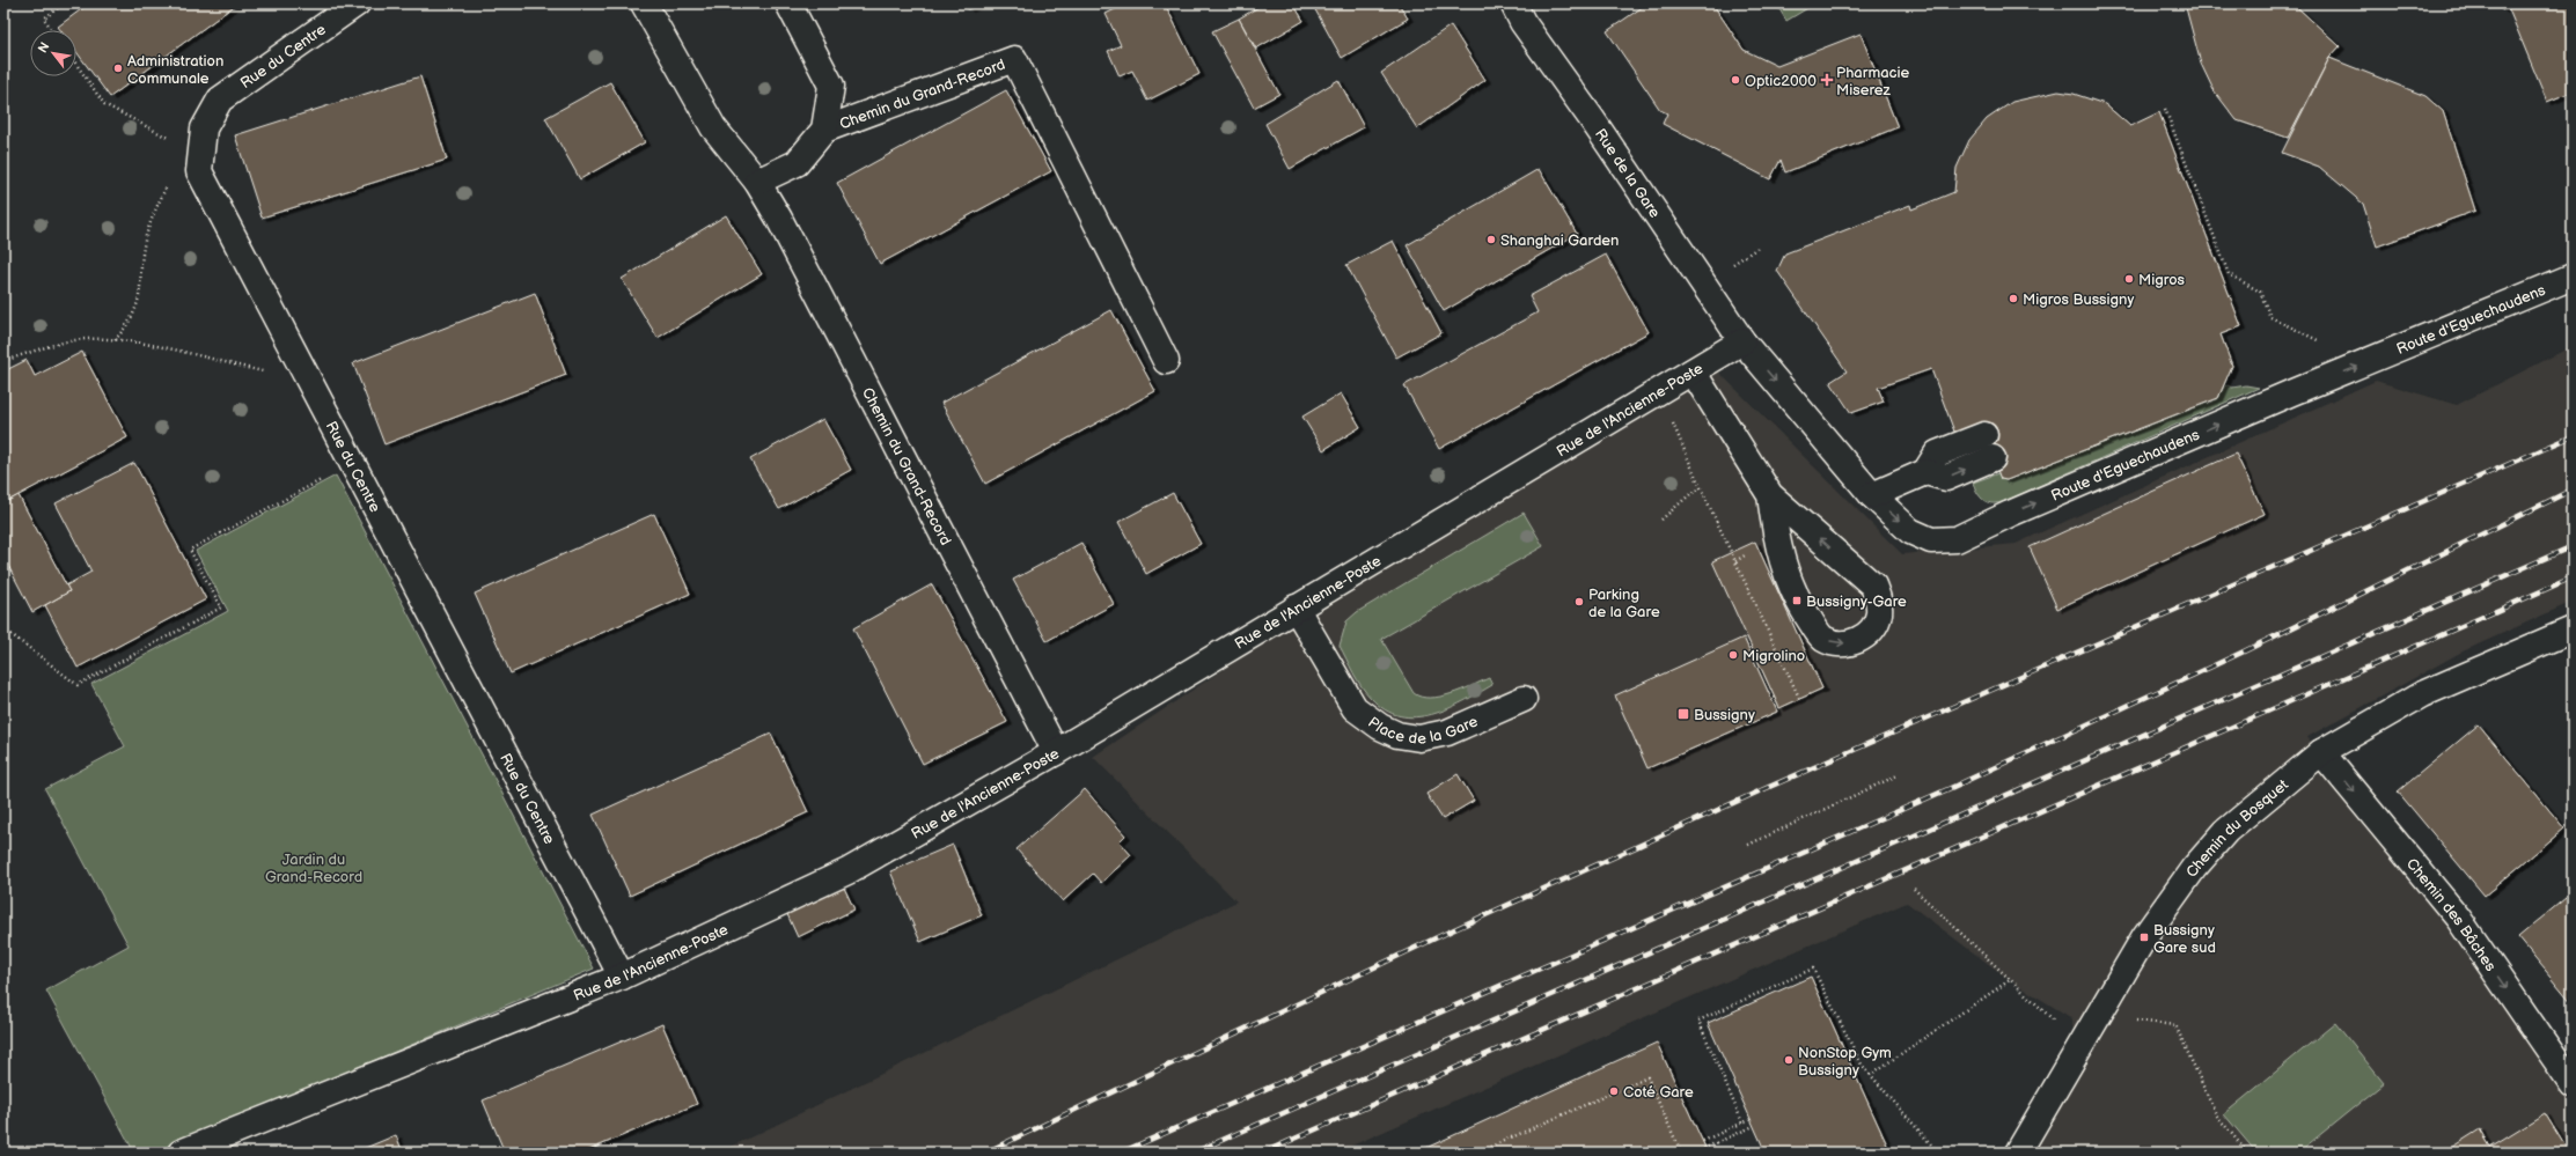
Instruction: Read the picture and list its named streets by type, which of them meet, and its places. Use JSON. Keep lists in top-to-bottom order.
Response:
{
  "streets": {
    "street": [
      "Rue du Centre",
      "Chemin du Grand-Record",
      "Rue de la Gare",
      "Route d'Eguechaudens",
      "Rue de l'Ancienne-Poste",
      "Place de la Gare",
      "Chemin du Bosquet",
      "Chemin des Bâches"
    ]
  },
  "crossings": [
    ["Rue du Centre", "Rue de l'Ancienne-Poste"],
    ["Chemin du Grand-Record", "Rue de l'Ancienne-Poste"],
    ["Rue de la Gare", "Route d'Eguechaudens"],
    ["Rue de la Gare", "Rue de l'Ancienne-Poste"],
    ["Route d'Eguechaudens", "Rue de l'Ancienne-Poste"],
    ["Rue de l'Ancienne-Poste", "Place de la Gare"],
    ["Chemin du Bosquet", "Chemin des Bâches"]
  ],
  "one_way": ["Route d'Eguechaudens", "Chemin des Bâches"],
  "parks": ["Jardin du Grand-Record"],
  "places": {
    "other": [
      "Administration Communale",
      "Optic2000",
      "Shanghai Garden",
      "Migros",
      "Migros Bussigny",
      "Parking de la Gare",
      "Migrolino",
      "NonStop Gym Bussigny",
      "Coté Gare"
    ],
    "health": ["Pharmacie Miserez"],
    "transit": ["Bussigny-Gare", "Bussigny", "Bussigny Gare sud"]
  },
  "north": "top left"
}
